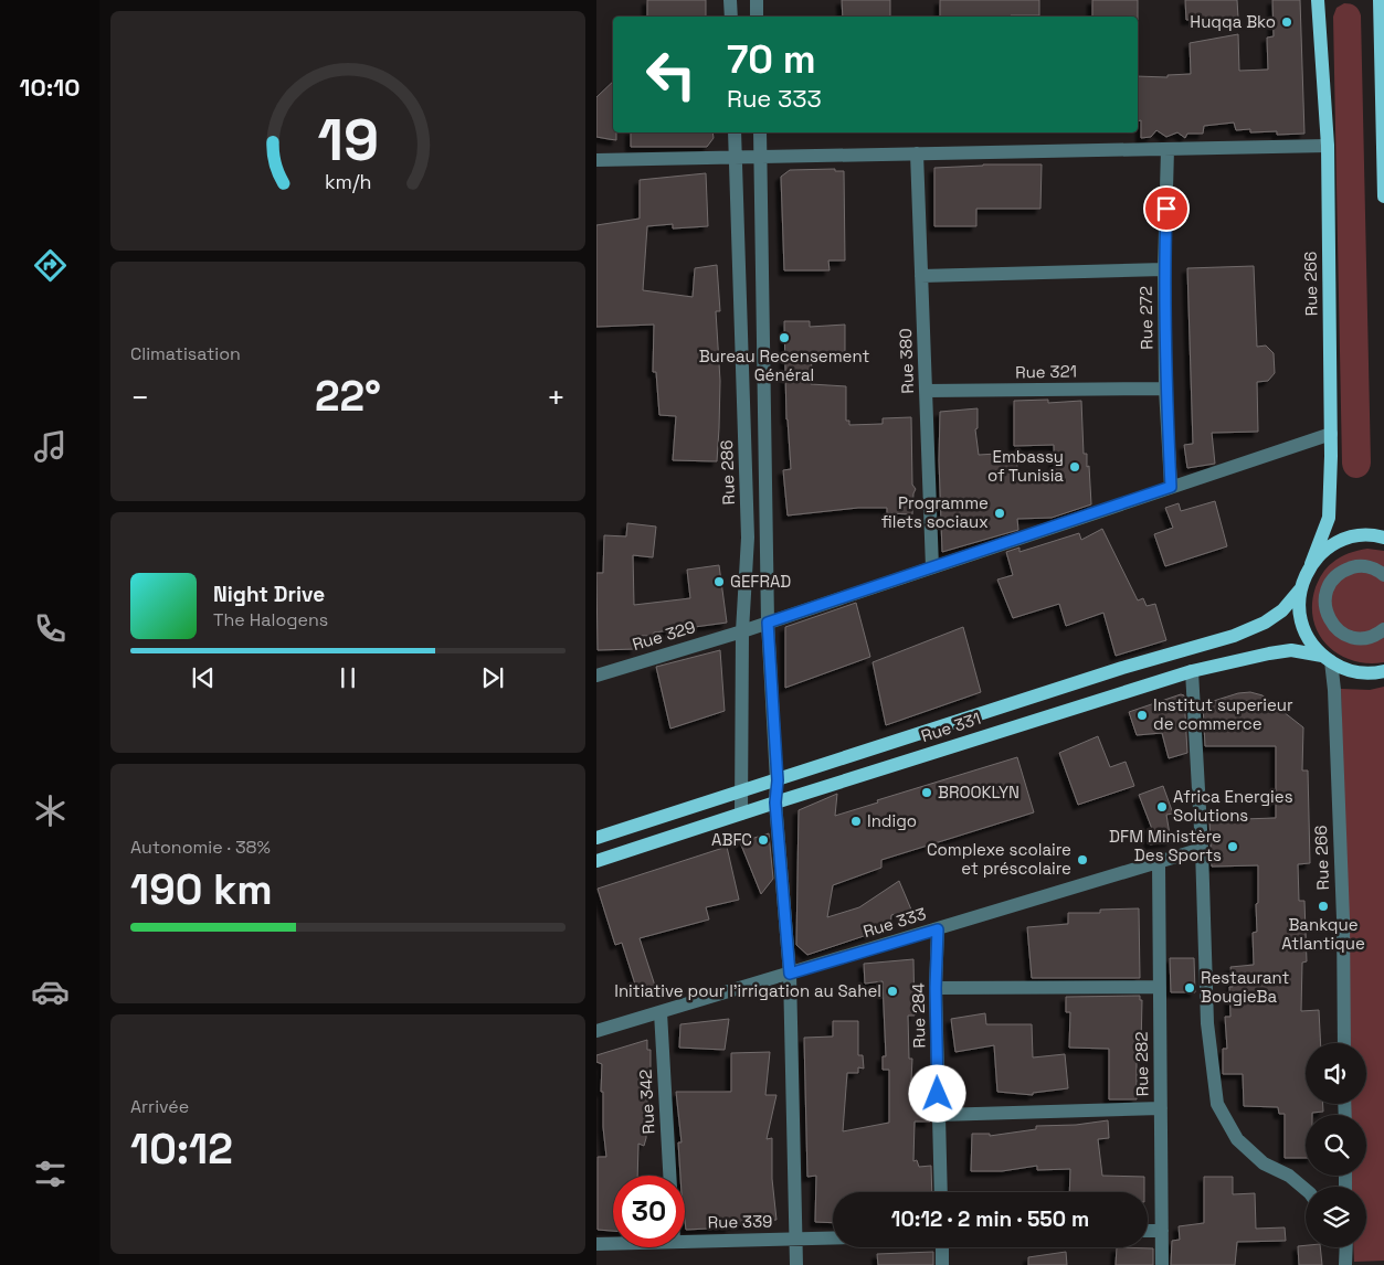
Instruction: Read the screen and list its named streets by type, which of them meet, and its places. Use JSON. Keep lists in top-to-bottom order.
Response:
{
  "streets": {
    "main road": ["Rue 266", "Rue 331"],
    "street": [
      "Rue 272",
      "Rue 380",
      "Rue 321",
      "Rue 286",
      "Rue 329",
      "Rue 333",
      "Rue 284",
      "Rue 282",
      "Rue 342",
      "Rue 339"
    ]
  },
  "crossings": [
    ["Rue 266", "Rue 329"],
    ["Rue 266", "Rue 331"],
    ["Rue 272", "Rue 321"],
    ["Rue 272", "Rue 329"],
    ["Rue 380", "Rue 321"],
    ["Rue 380", "Rue 329"],
    ["Rue 286", "Rue 329"],
    ["Rue 286", "Rue 331"],
    ["Rue 333", "Rue 284"],
    ["Rue 333", "Rue 282"],
    ["Rue 333", "Rue 342"]
  ],
  "places": [
    "Huqqa Bko",
    "Bureau Recensement Général",
    "Embassy of Tunisia",
    "Programme filets sociaux",
    "GEFRAD",
    "Institut superieur de commerce",
    "BROOKLYN",
    "Africa Energies Solutions",
    "Indigo",
    "ABFC",
    "DFM Ministère Des Sports",
    "Complexe scolaire et préscolaire",
    "Bankque Atlantique",
    "Restaurant BougieBa",
    "Initiative pour l'irrigation au Sahel"
  ],
  "page": {
    "tabs": "10:10",
    "turn": ["70 m", "Rue 333"],
    "tile": [
      "Climatisation",
      ["Autonomie · 38%", "190 km"],
      ["Arrivée", "10:12"]
    ],
    "heat": ["−", "22°", "+"],
    "song": ["Night Drive", "The Halogens"],
    "limit": "30",
    "trip": "10:12 · 2 min · 550 m",
    "gauge": ["19", "km/h"]
  }
}
